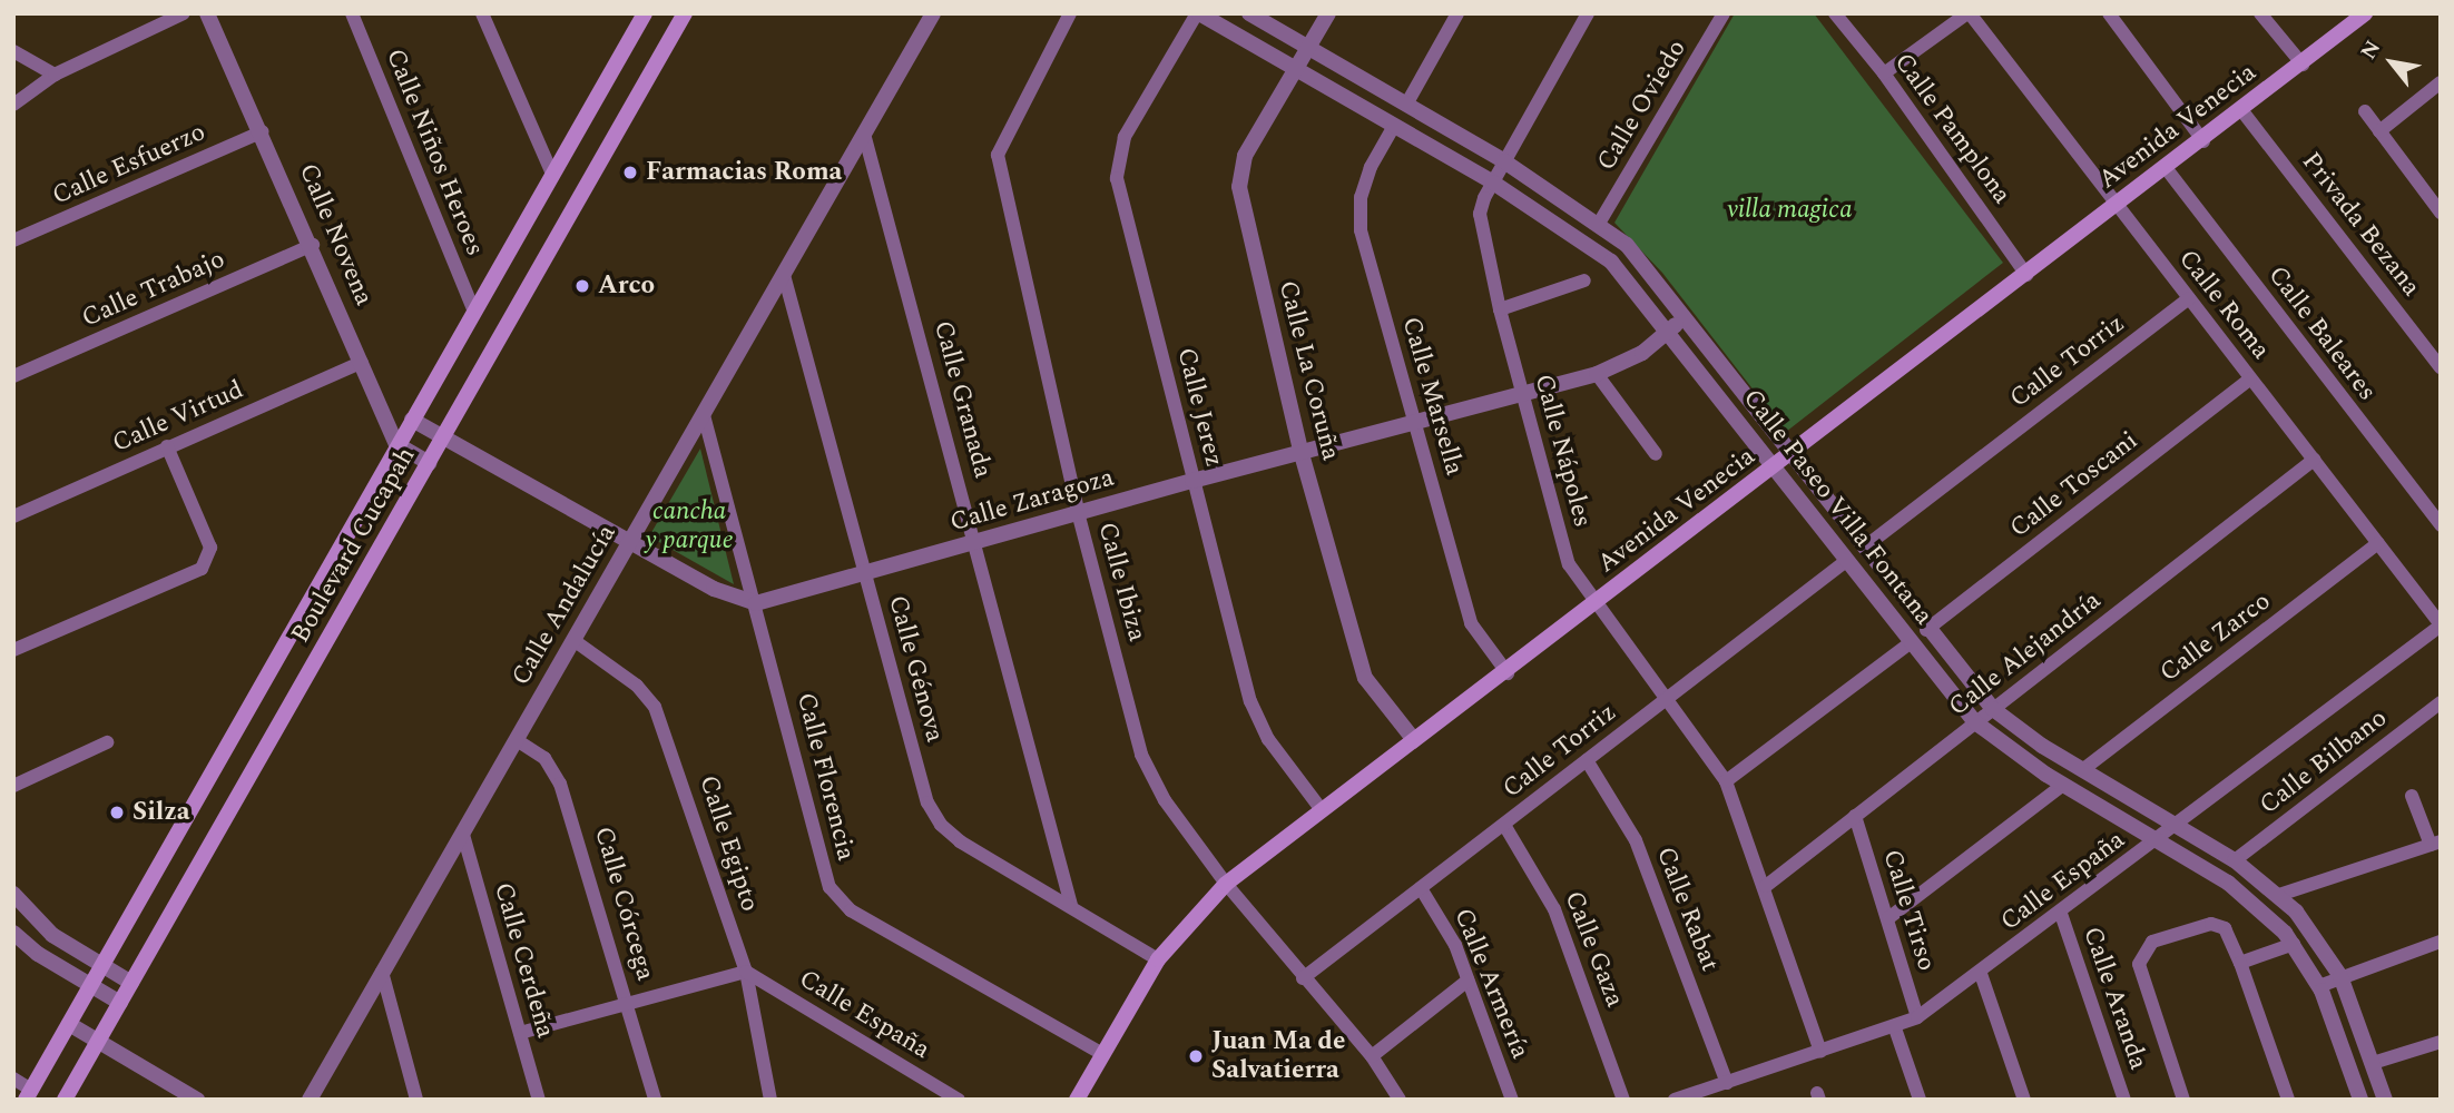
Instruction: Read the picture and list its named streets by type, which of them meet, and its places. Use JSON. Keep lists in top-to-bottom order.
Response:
{
  "streets": {
    "main road": ["Avenida Venecia", "Boulevard Cucapah"],
    "street": [
      "Calle Oviedo",
      "Calle Pamplona",
      "Calle Niños Heroes",
      "Calle Esfuerzo",
      "Privada Bezana",
      "Calle Novena",
      "Calle Trabajo",
      "Calle Roma",
      "Calle Baleares",
      "Calle Torriz",
      "Calle La Coruña",
      "Calle Marsella",
      "Calle Granada",
      "Calle Jerez",
      "Calle Virtud",
      "Calle Nápoles",
      "Calle Toscani",
      "Calle Zaragoza",
      "Calle Paseo Villa Fontana",
      "Calle Ibiza",
      "Calle Andalucía",
      "Calle Zarco",
      "Calle Alejandría",
      "Calle Génova",
      "Calle Bilbano",
      "Calle Florencia",
      "Calle Egipto",
      "Calle España",
      "Calle Córcega",
      "Calle Rabat",
      "Calle Tirso",
      "Calle Gaza",
      "Calle Cerdeña",
      "Calle Armería",
      "Calle Aranda"
    ]
  },
  "crossings": [
    ["Calle Oviedo", "Calle Paseo Villa Fontana"],
    ["Avenida Venecia", "Calle Pamplona"],
    ["Avenida Venecia", "Privada Bezana"],
    ["Avenida Venecia", "Calle Roma"],
    ["Avenida Venecia", "Calle Baleares"],
    ["Avenida Venecia", "Calle La Coruña"],
    ["Avenida Venecia", "Calle Marsella"],
    ["Avenida Venecia", "Calle Jerez"],
    ["Avenida Venecia", "Calle Nápoles"],
    ["Avenida Venecia", "Calle Paseo Villa Fontana"],
    ["Avenida Venecia", "Calle Ibiza"],
    ["Avenida Venecia", "Calle Génova"],
    ["Avenida Venecia", "Calle Florencia"],
    ["Calle Niños Heroes", "Boulevard Cucapah"],
    ["Calle Esfuerzo", "Calle Novena"],
    ["Calle Novena", "Calle Trabajo"],
    ["Calle Novena", "Calle Virtud"],
    ["Calle Novena", "Boulevard Cucapah"],
    ["Calle Roma", "Calle Torriz"],
    ["Calle Roma", "Calle Toscani"],
    ["Calle Roma", "Calle Zarco"],
    ["Calle Roma", "Calle Alejandría"],
    ["Calle Roma", "Calle España"],
    ["Calle Torriz", "Calle Nápoles"],
    ["Calle Torriz", "Calle Paseo Villa Fontana"],
    ["Calle Torriz", "Calle Ibiza"],
    ["Calle Torriz", "Calle Rabat"],
    ["Calle Torriz", "Calle Gaza"],
    ["Calle Torriz", "Calle Armería"],
    ["Calle La Coruña", "Calle Zaragoza"],
    ["Calle La Coruña", "Calle Paseo Villa Fontana"],
    ["Calle Marsella", "Calle Zaragoza"],
    ["Calle Marsella", "Calle Paseo Villa Fontana"],
    ["Calle Granada", "Calle Zaragoza"],
    ["Calle Granada", "Calle Andalucía"],
    ["Calle Granada", "Calle Génova"],
    ["Calle Jerez", "Calle Zaragoza"],
    ["Calle Jerez", "Calle Paseo Villa Fontana"],
    ["Calle Nápoles", "Calle Zaragoza"],
    ["Calle Nápoles", "Calle Paseo Villa Fontana"],
    ["Calle Nápoles", "Calle Alejandría"],
    ["Calle Nápoles", "Calle España"],
    ["Calle Toscani", "Calle Paseo Villa Fontana"],
    ["Calle Zaragoza", "Calle Paseo Villa Fontana"],
    ["Calle Zaragoza", "Calle Ibiza"],
    ["Calle Zaragoza", "Calle Génova"],
    ["Calle Zaragoza", "Calle Florencia"],
    ["Calle Paseo Villa Fontana", "Calle Zarco"],
    ["Calle Paseo Villa Fontana", "Calle Alejandría"],
    ["Calle Paseo Villa Fontana", "Calle Bilbano"],
    ["Calle Paseo Villa Fontana", "Calle España"],
    ["Calle Andalucía", "Calle Génova"],
    ["Calle Andalucía", "Calle Florencia"],
    ["Calle Andalucía", "Calle Egipto"],
    ["Calle Andalucía", "Calle Córcega"],
    ["Calle Andalucía", "Calle Cerdeña"],
    ["Calle Alejandría", "Calle Tirso"],
    ["Calle Egipto", "Calle España"],
    ["Calle España", "Calle Rabat"],
    ["Calle España", "Calle Tirso"],
    ["Calle España", "Calle Aranda"]
  ],
  "parks": ["villa magica", "cancha y parque"],
  "places": [
    "Farmacias Roma",
    "Arco",
    "Silza",
    "Juan Ma de Salvatierra"
  ],
  "north": "top left"
}
